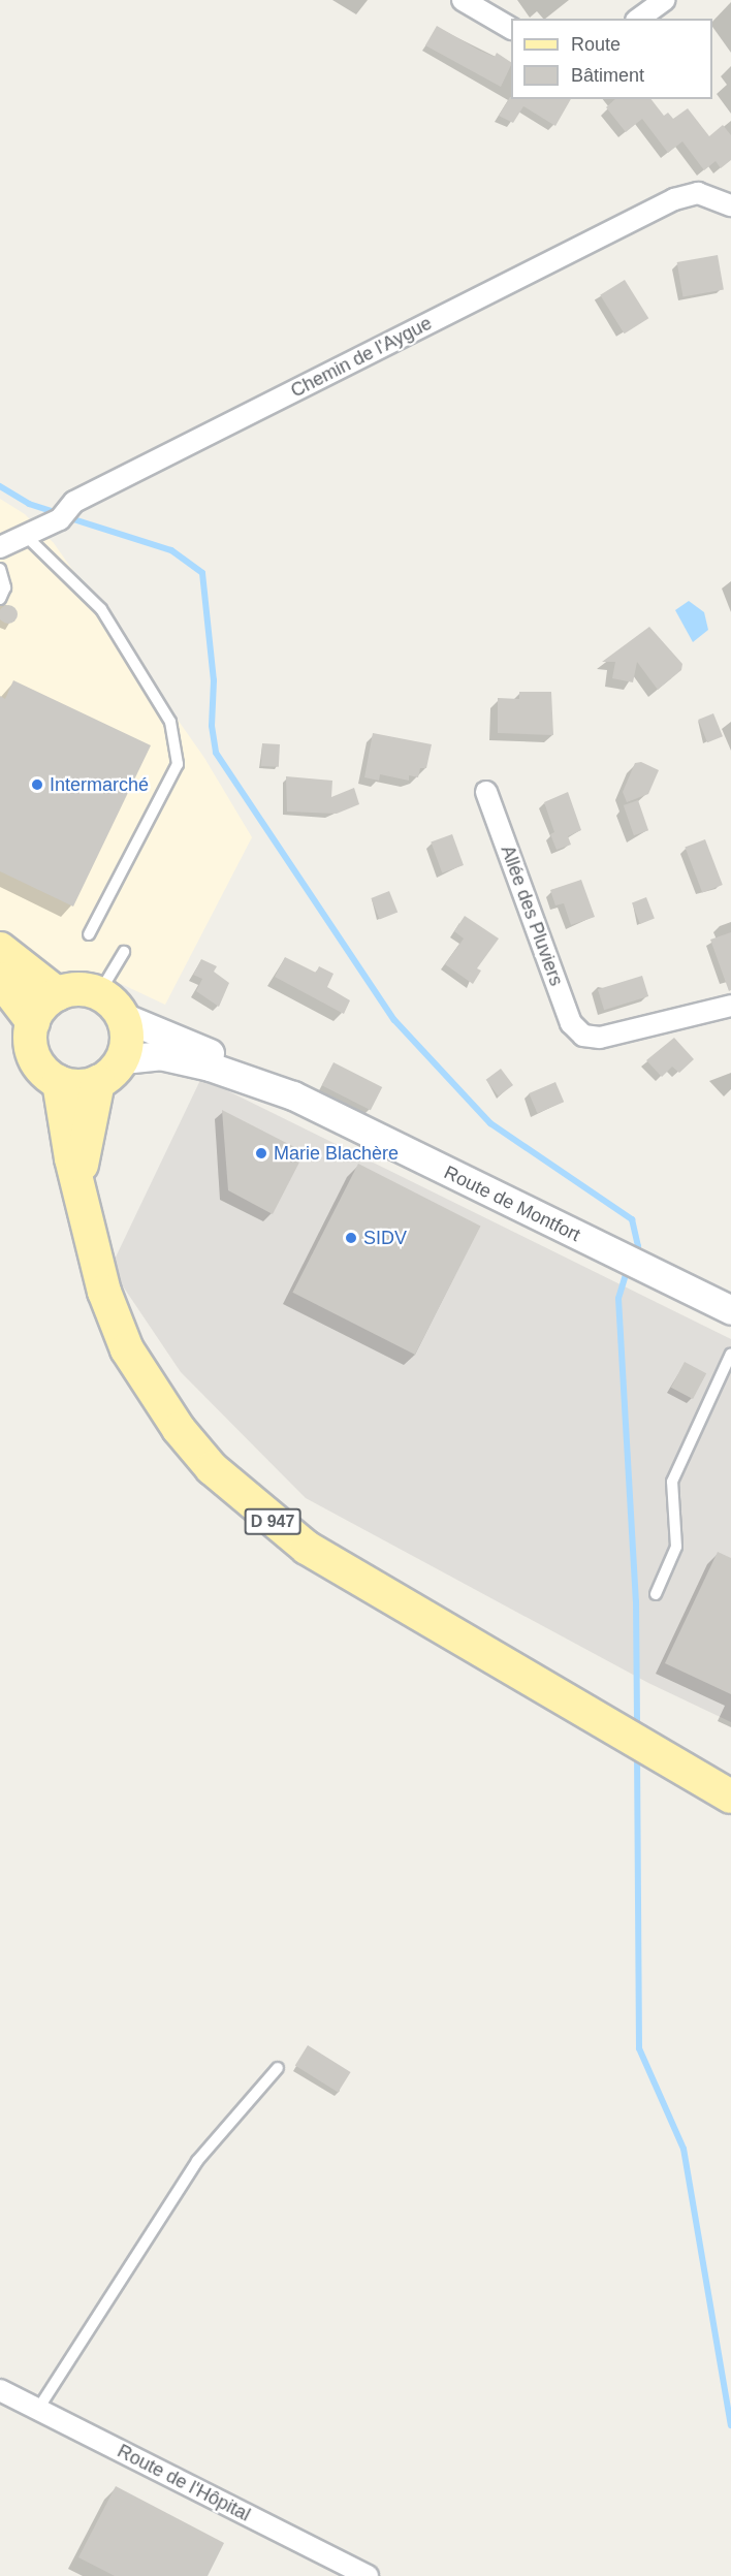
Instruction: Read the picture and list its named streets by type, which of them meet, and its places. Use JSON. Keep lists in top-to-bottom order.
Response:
{
  "streets": {
    "main road": ["Route de Montfort", "D 947"],
    "street": ["Chemin de l'Aygue", "Allée des Pluviers", "Route de l'Hôpital"]
  },
  "crossings": [
    ["Route de Montfort", "D 947"]
  ],
  "places": ["Intermarché", "Marie Blachère", "SIDV"],
  "legend": ["Route", "Bâtiment"]
}
